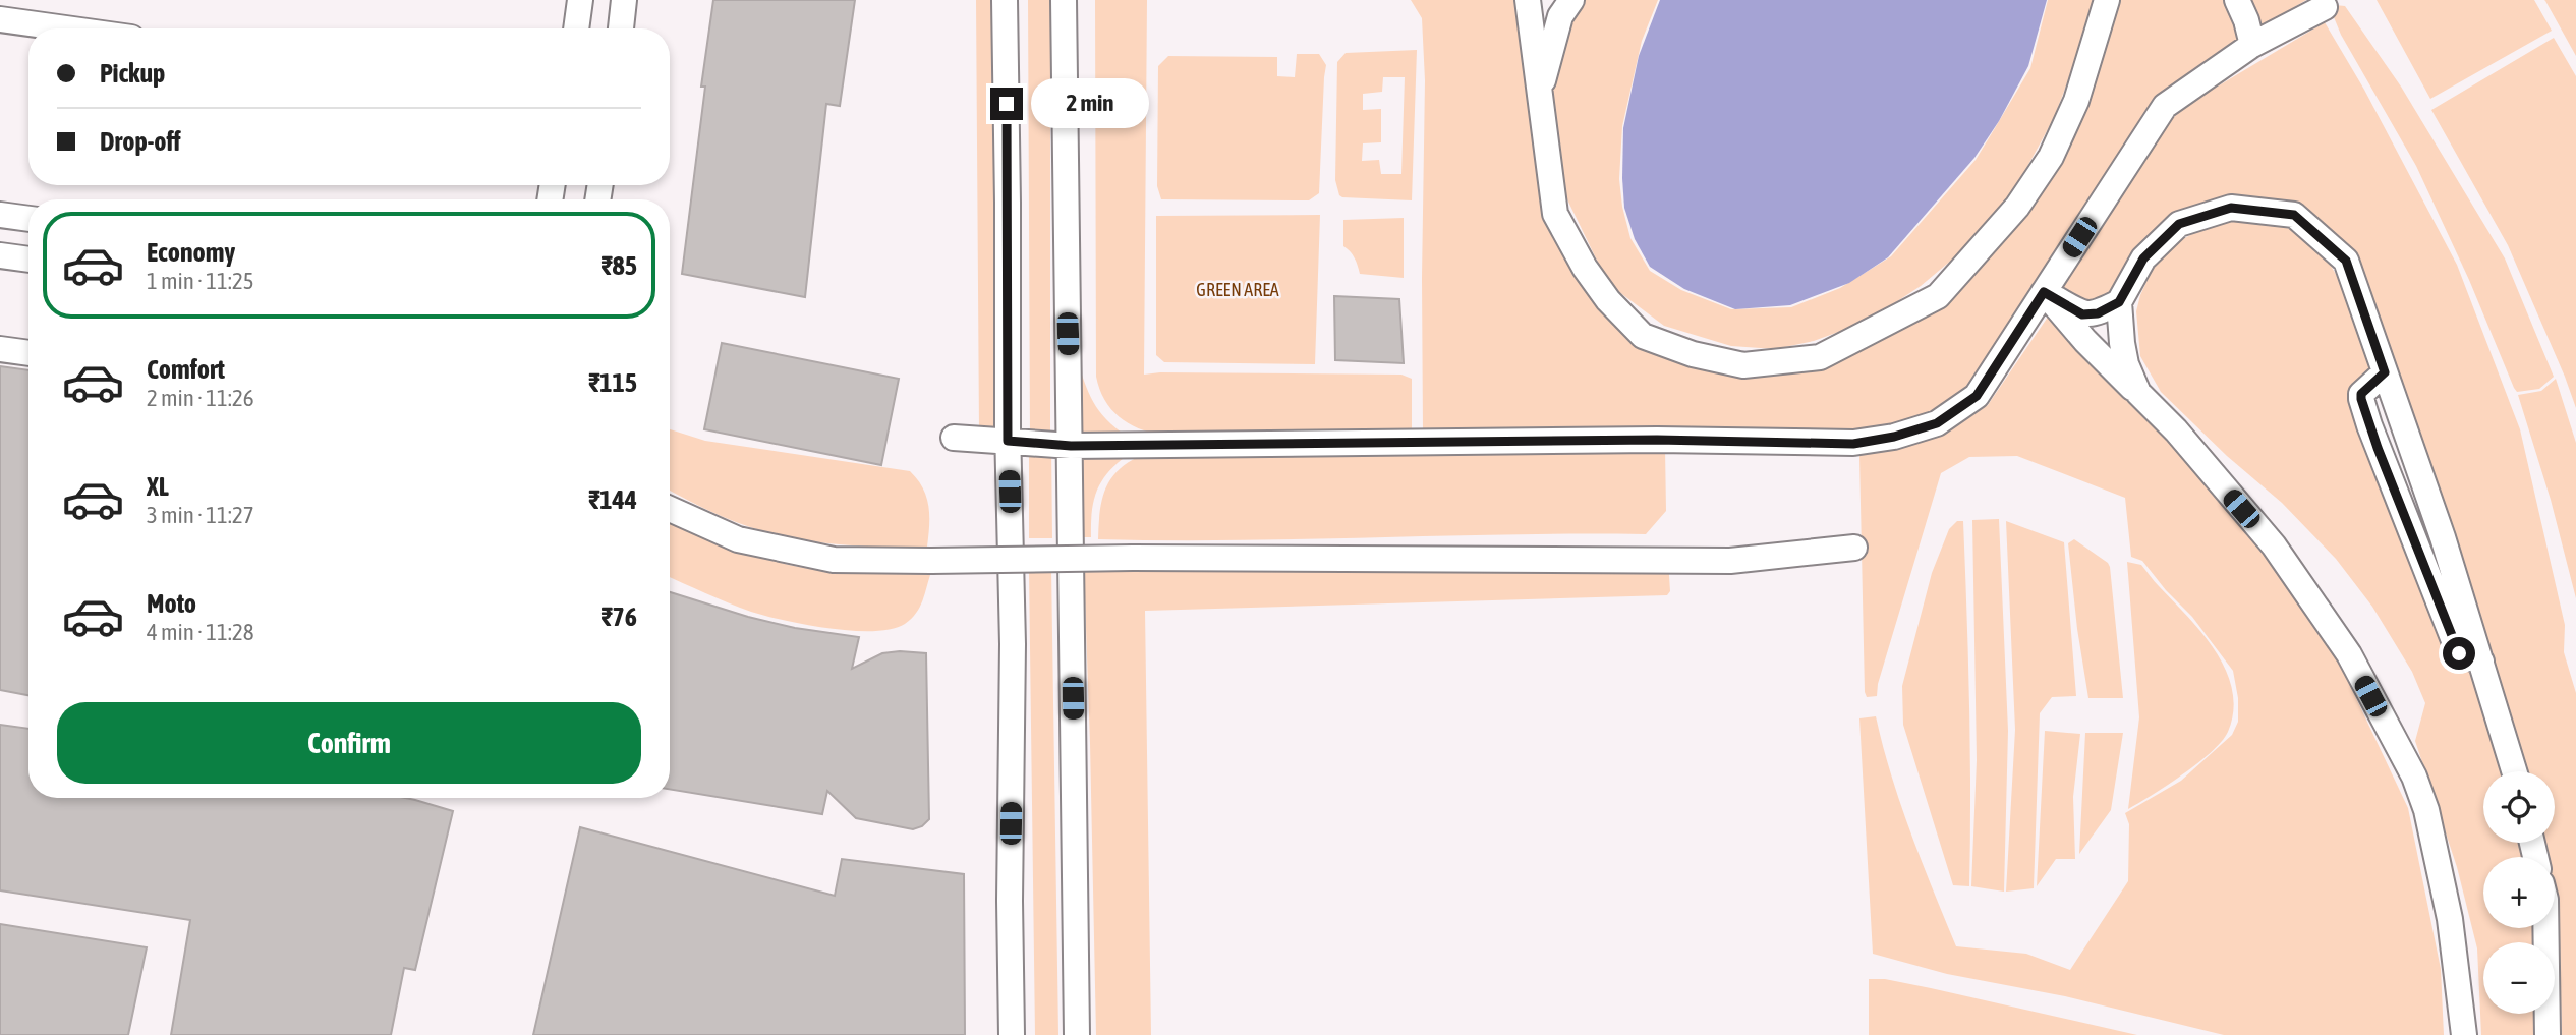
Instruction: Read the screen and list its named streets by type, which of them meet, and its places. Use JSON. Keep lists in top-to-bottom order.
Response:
{
  "parks": ["GREEN AREA"],
  "page": {
    "banner": ["Pickup", "Drop-off"],
    "bubble": "2 min",
    "list": [
      {
        "name": "Economy",
        "note": "1 min · 11:25",
        "value": "₹85"
      },
      {
        "name": "Comfort",
        "note": "2 min · 11:26",
        "value": "₹115"
      },
      {
        "name": "XL",
        "note": "3 min · 11:27",
        "value": "₹144"
      },
      {
        "name": "Moto",
        "note": "4 min · 11:28",
        "value": "₹76"
      }
    ],
    "buttons": "Confirm",
    "map_buttons": ["+", "−"]
  }
}
